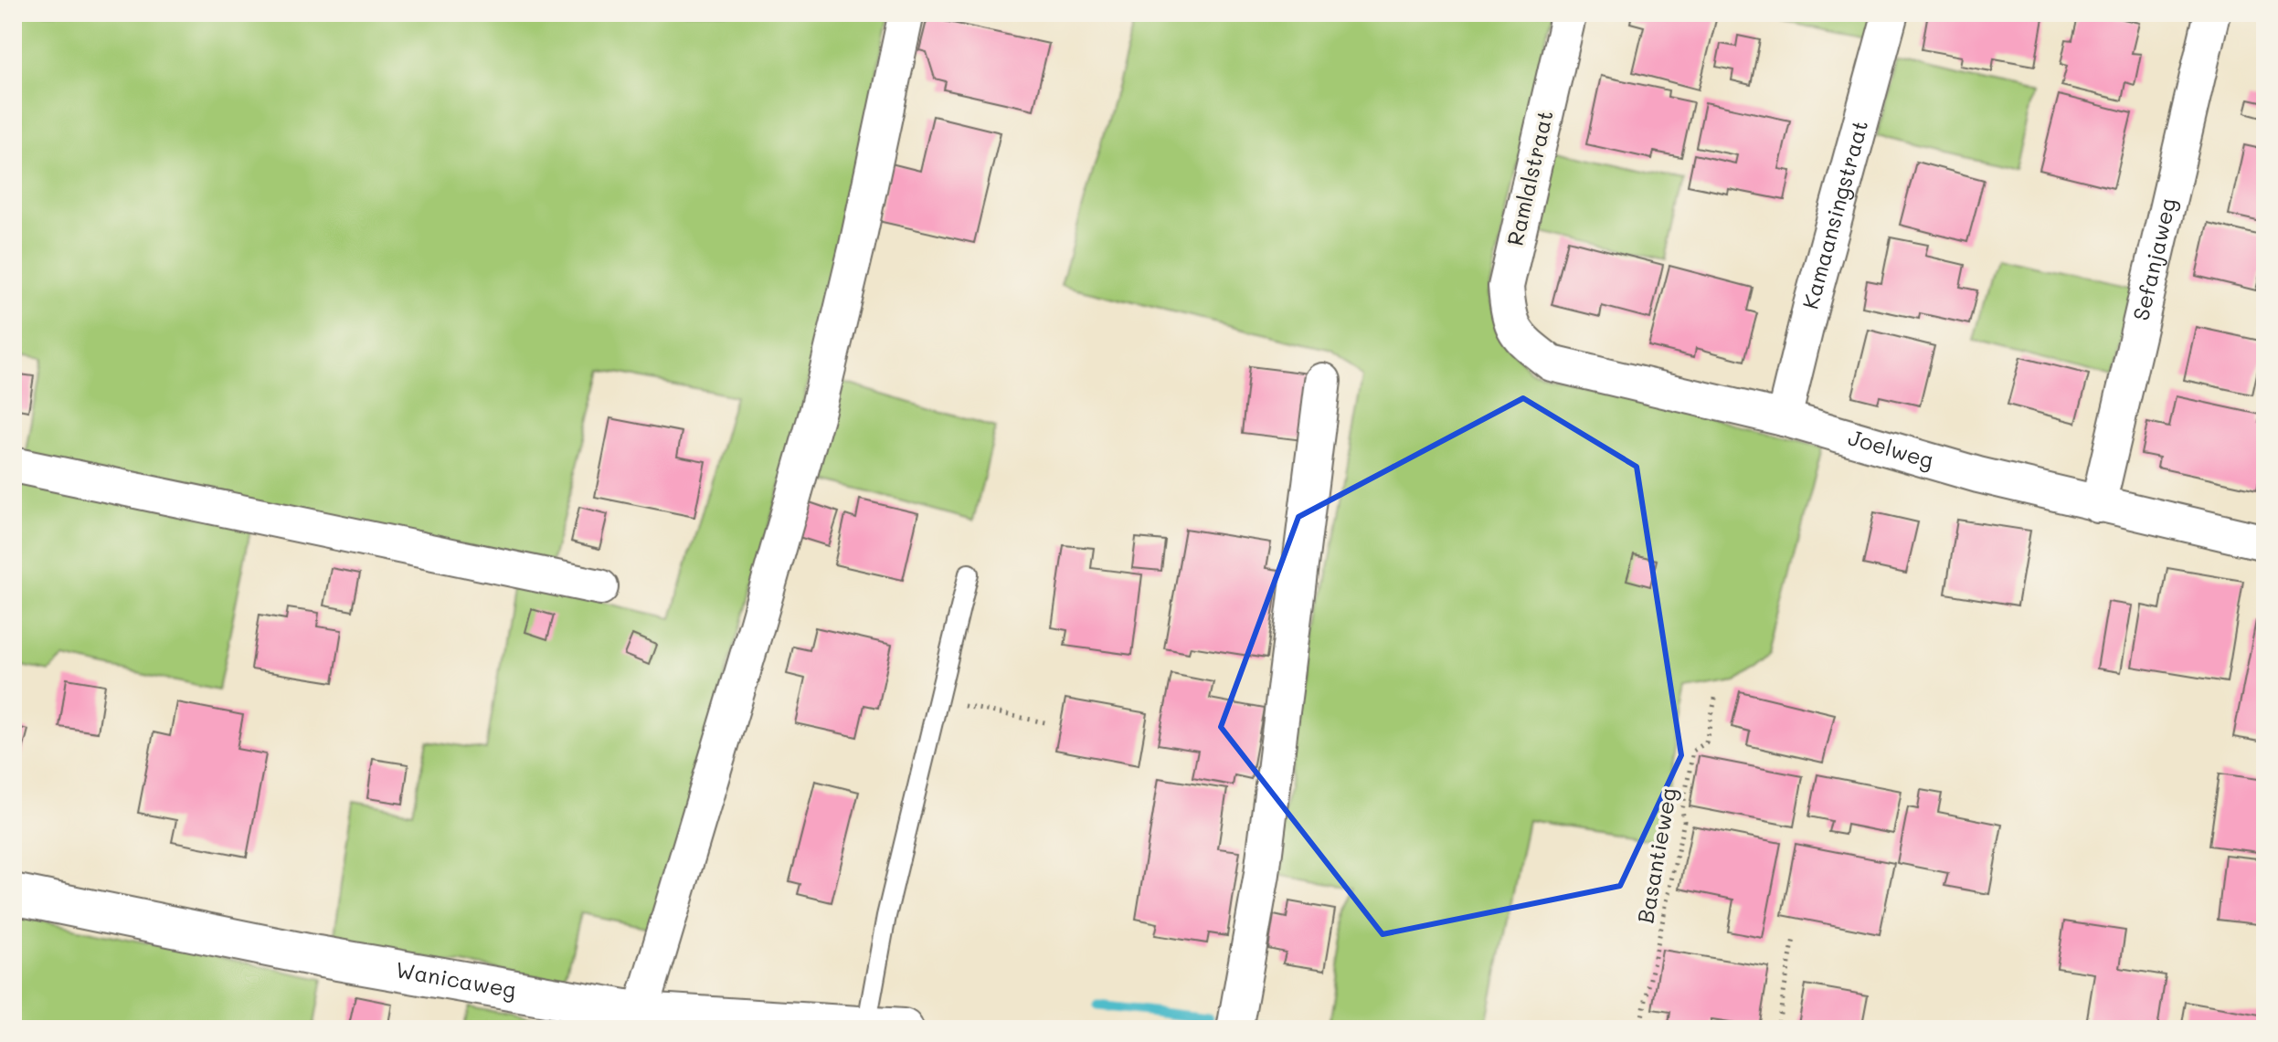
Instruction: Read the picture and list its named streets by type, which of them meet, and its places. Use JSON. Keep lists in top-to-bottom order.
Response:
{
  "streets": {
    "street": [
      "Ramlalstraat",
      "Kamaansingstraat",
      "Sefanjaweg",
      "Joelweg",
      "Wanicaweg"
    ],
    "path": ["Basantieweg"]
  },
  "crossings": [
    ["Ramlalstraat", "Joelweg"],
    ["Kamaansingstraat", "Joelweg"],
    ["Sefanjaweg", "Joelweg"]
  ]
}
